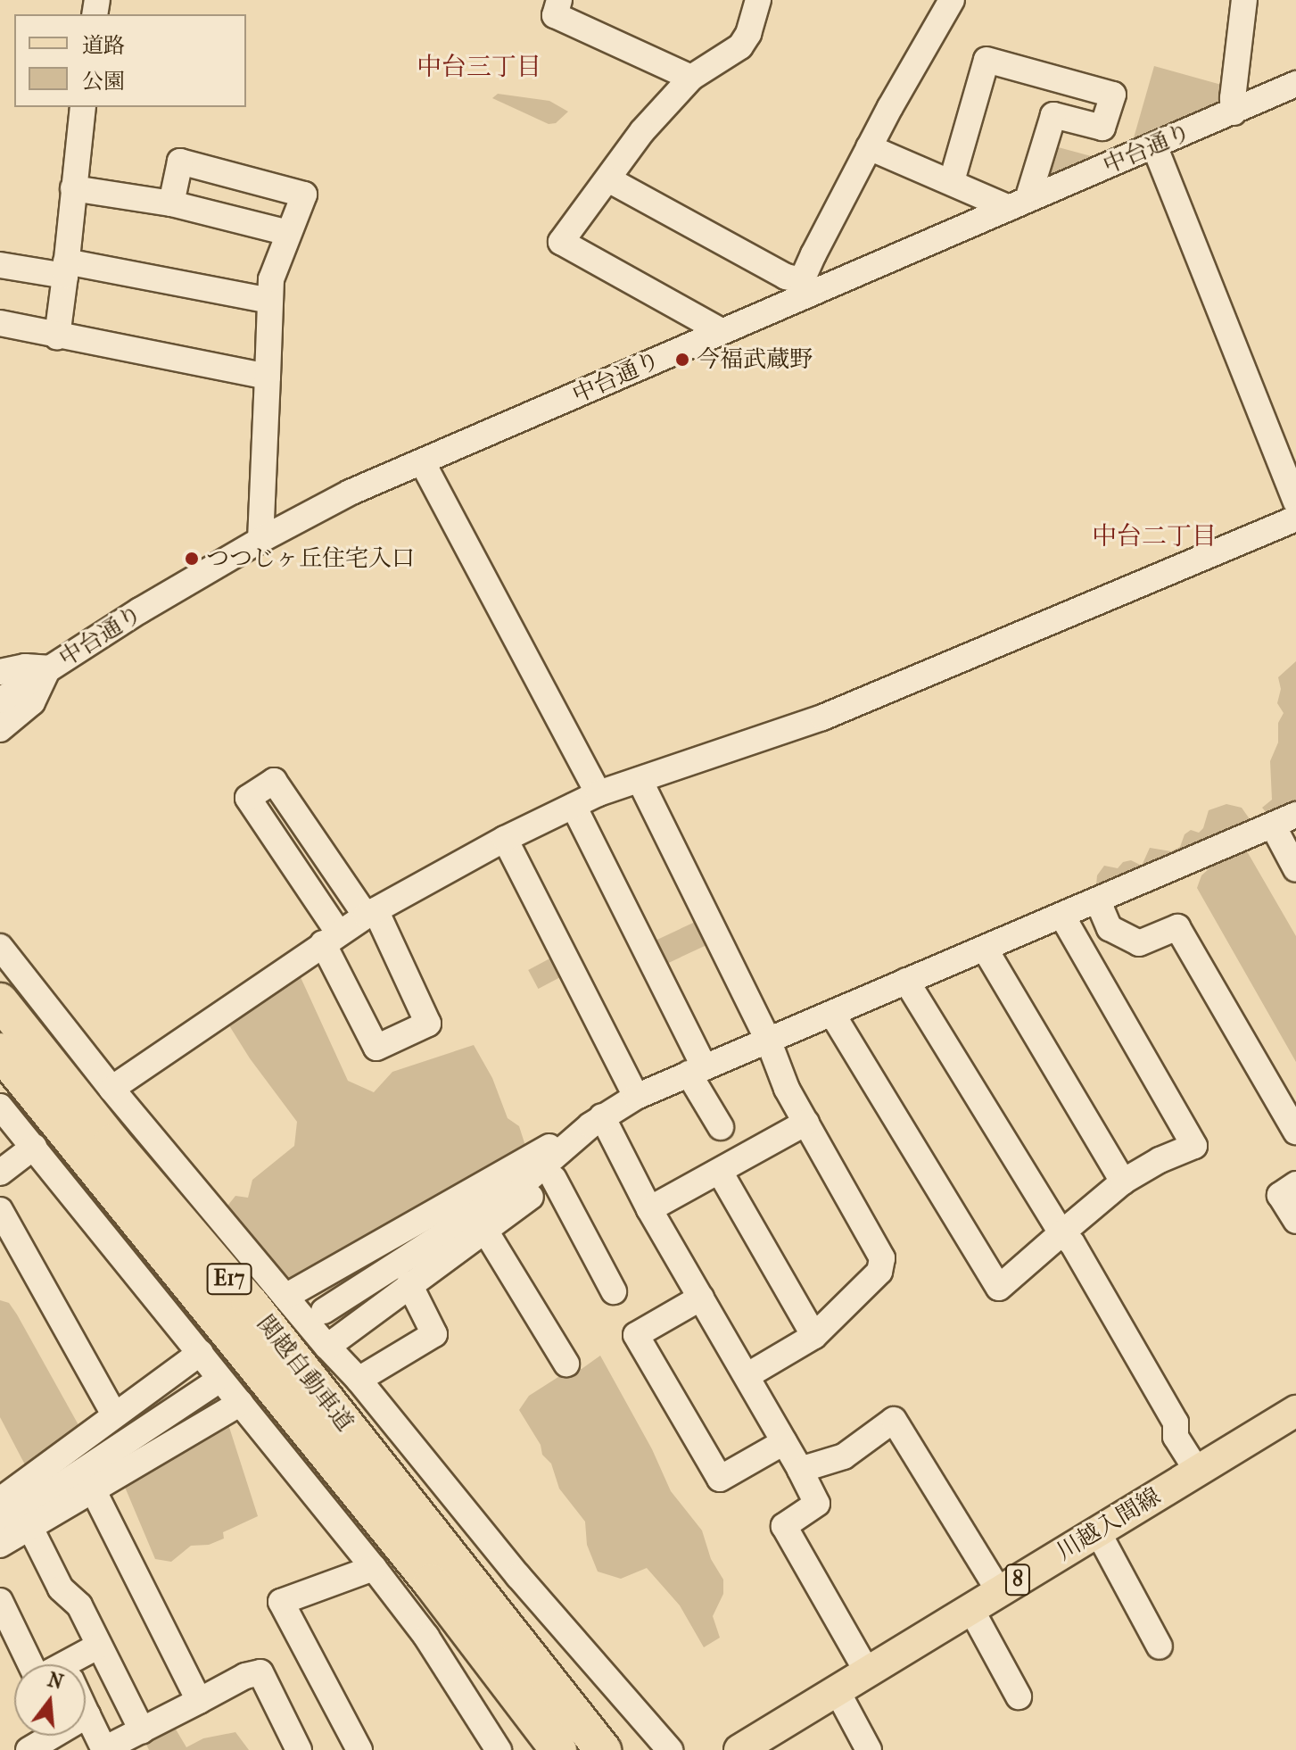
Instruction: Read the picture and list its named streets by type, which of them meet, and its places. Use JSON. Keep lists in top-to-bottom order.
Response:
{
  "streets": {
    "highway": ["E17", "関越自動車道"],
    "main road": ["川越入間線", "8"],
    "street": ["中台通り"]
  },
  "districts": ["中台三丁目", "中台二丁目"],
  "places": ["今福武蔵野", "つつじヶ丘住宅入口"],
  "legend": ["道路", "公園"],
  "north": "top"
}
